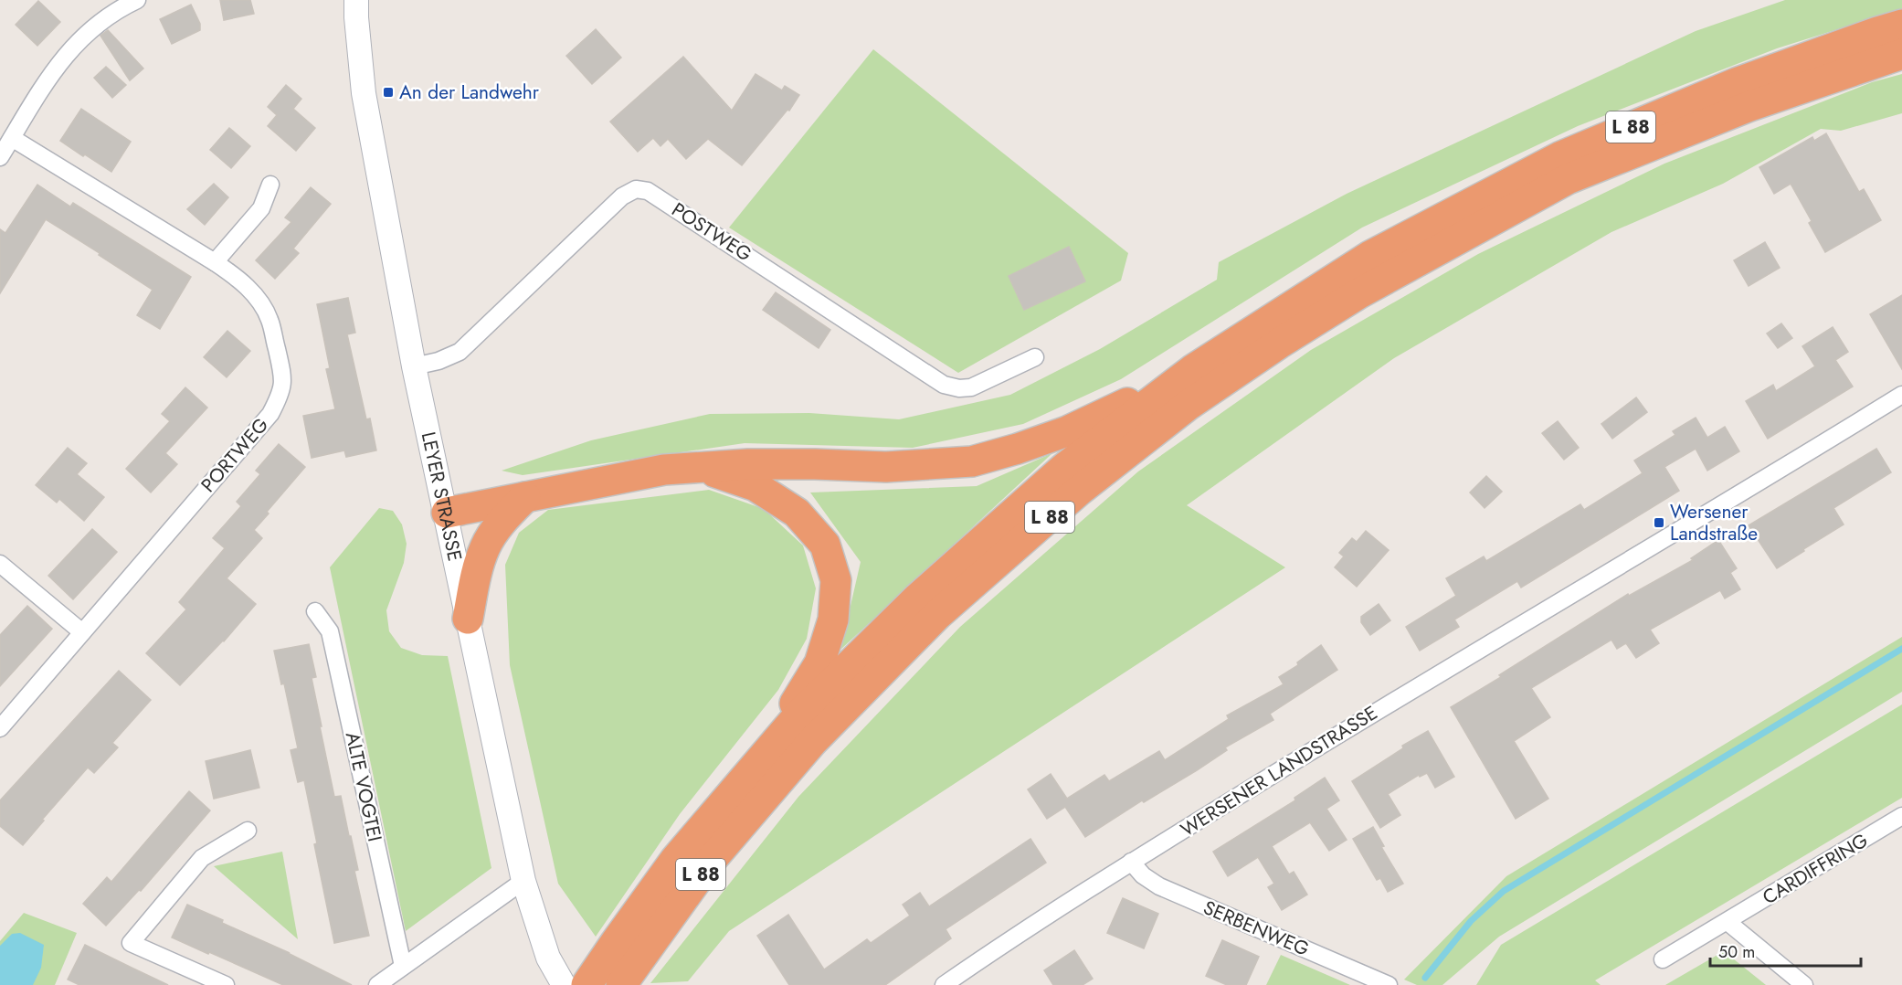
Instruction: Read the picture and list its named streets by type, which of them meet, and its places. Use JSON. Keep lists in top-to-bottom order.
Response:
{
  "streets": {
    "highway": ["L 88"],
    "street": [
      "POSTWEG",
      "PORTWEG",
      "LEYER STRASSE",
      "WERSENER LANDSTRASSE",
      "ALTE VOGTEI",
      "CARDIFFRING",
      "SERBENWEG"
    ]
  },
  "crossings": [
    ["POSTWEG", "LEYER STRASSE"],
    ["WERSENER LANDSTRASSE", "SERBENWEG"]
  ],
  "places": {
    "transit": ["An der Landwehr", "Wersener Landstraße"]
  },
  "scale_bar": "50 m"
}
